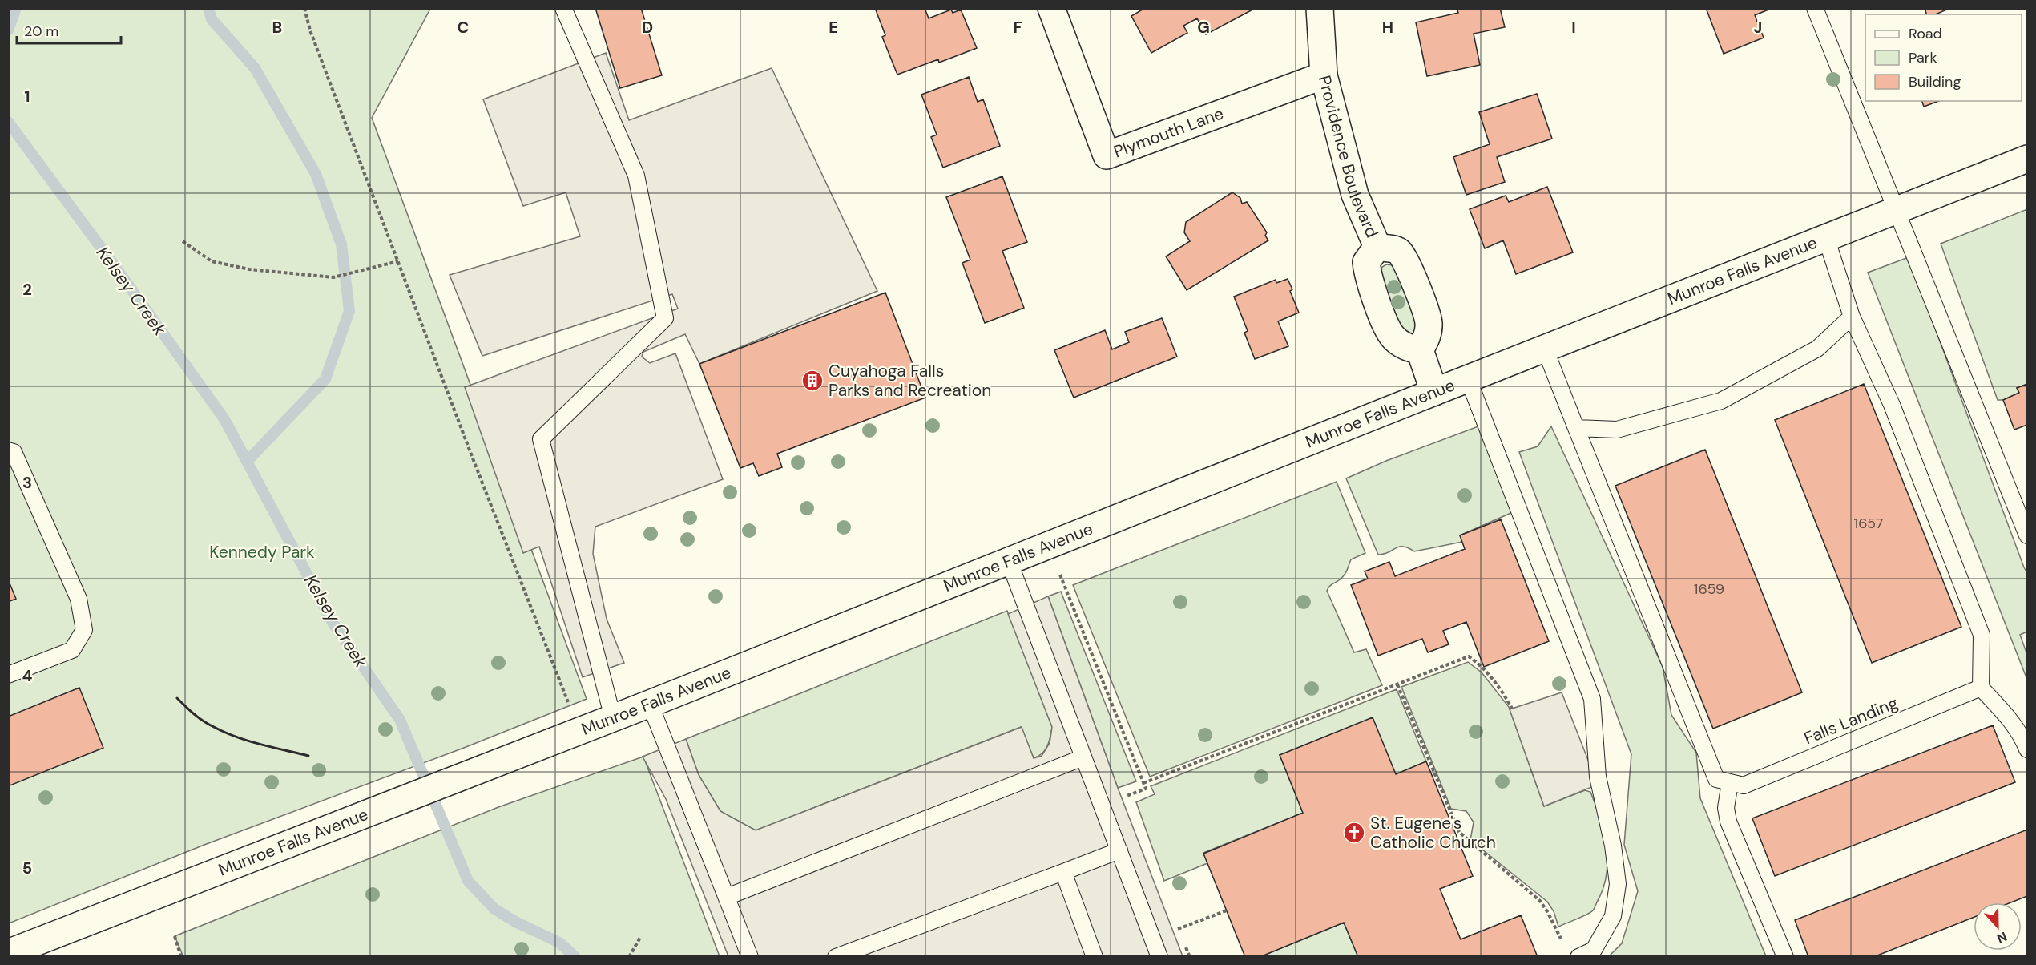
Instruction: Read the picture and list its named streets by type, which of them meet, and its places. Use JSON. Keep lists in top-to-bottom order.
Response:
{
  "streets": {
    "street": ["Plymouth Lane", "Providence Boulevard", "Munroe Falls Avenue"],
    "lane": ["Falls Landing"]
  },
  "crossings": [
    ["Plymouth Lane", "Providence Boulevard"]
  ],
  "water": ["Kelsey Creek"],
  "parks": ["Kennedy Park"],
  "places": {
    "building": ["Cuyahoga Falls Parks and Recreation"],
    "church": ["St. Eugene's Catholic Church"]
  },
  "house_numbers": ["1657", "1659"],
  "legend": ["Road", "Park", "Building"],
  "scale_bar": "20 m",
  "north": "bottom",
  "grid": {
    "columns": [
      "B",
      "C",
      "D",
      "E",
      "F",
      "G",
      "H",
      "I",
      "J"
    ],
    "rows": [
      "1",
      "2",
      "3",
      "4",
      "5"
    ]
  }
}
